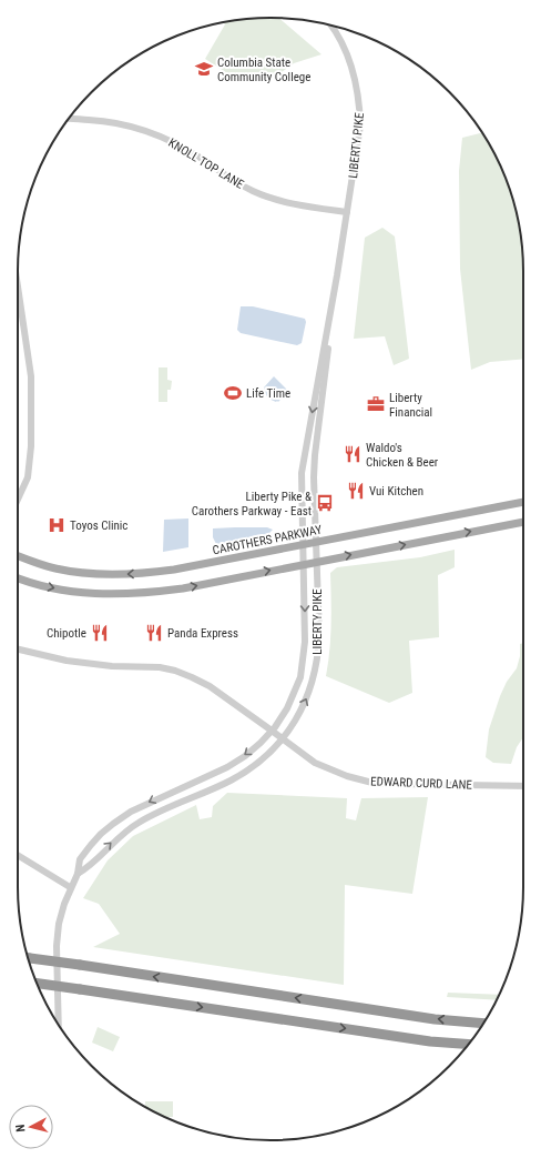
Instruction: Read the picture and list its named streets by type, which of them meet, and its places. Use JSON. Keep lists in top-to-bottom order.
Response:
{
  "streets": {
    "main road": ["CAROTHERS PARKWAY"],
    "street": ["LIBERTY PIKE", "KNOLL TOP LANE", "EDWARD CURD LANE"]
  },
  "crossings": [
    ["LIBERTY PIKE", "KNOLL TOP LANE"],
    ["LIBERTY PIKE", "CAROTHERS PARKWAY"],
    ["LIBERTY PIKE", "EDWARD CURD LANE"]
  ],
  "places": {
    "school or university": ["Columbia State Community College"],
    "sports": ["Life Time"],
    "office": ["Liberty Financial"],
    "restaurant": [
      "Waldo's Chicken & Beer",
      "Vui Kitchen",
      "Chipotle",
      "Panda Express"
    ],
    "bus stop": ["Liberty Pike & Carothers Parkway - East"],
    "hospital": ["Toyos Clinic"]
  },
  "north": "left"
}
